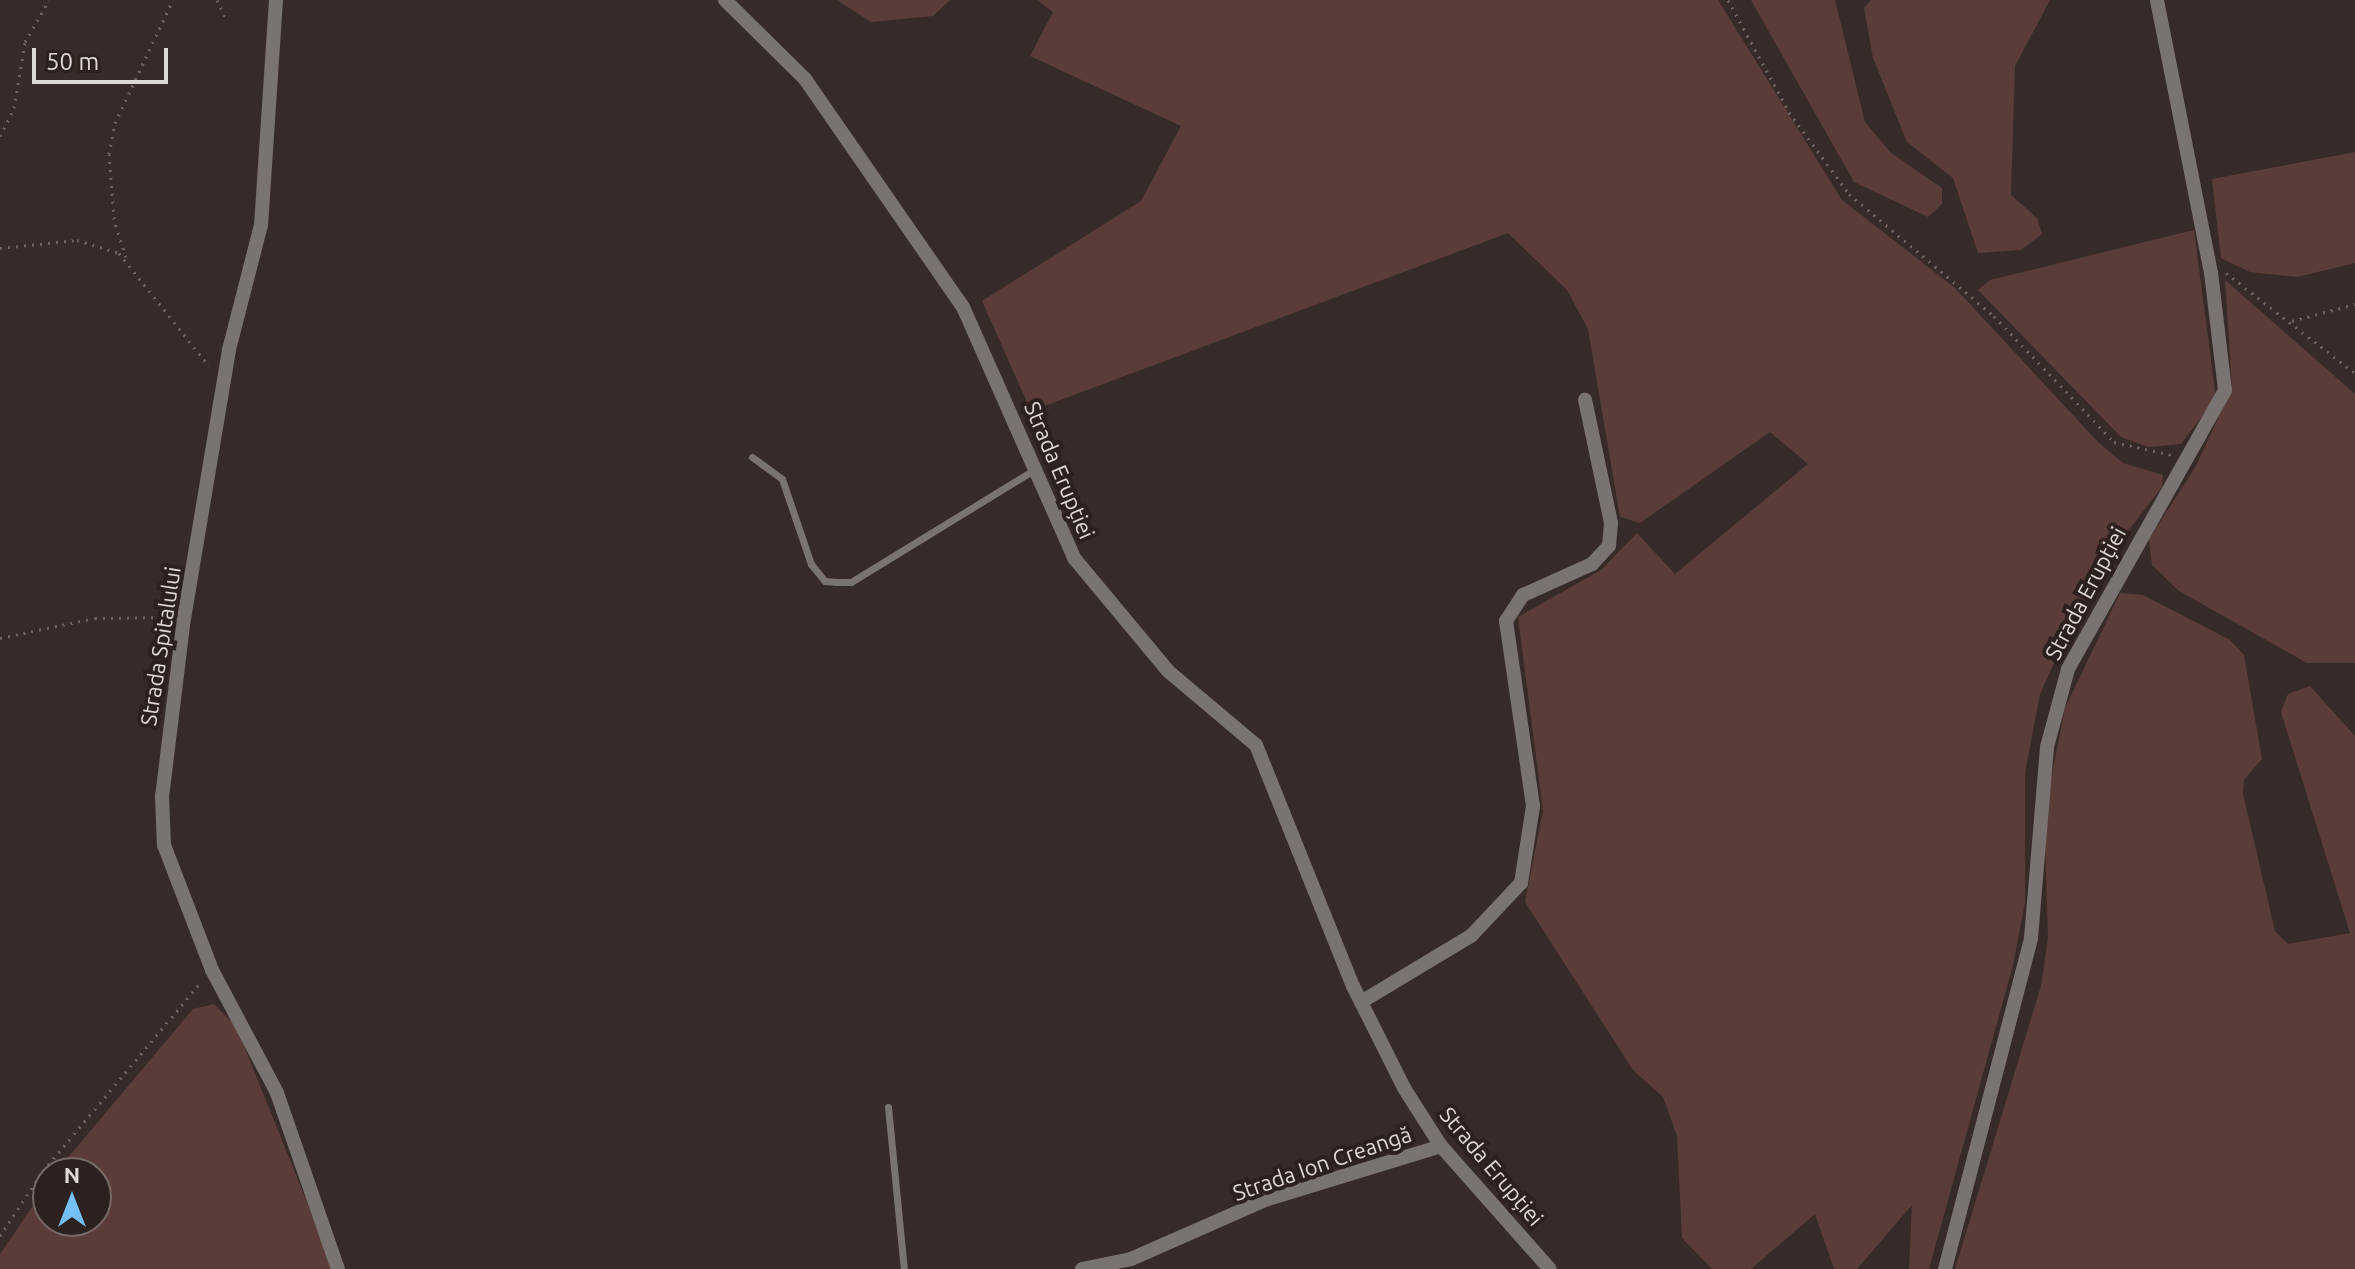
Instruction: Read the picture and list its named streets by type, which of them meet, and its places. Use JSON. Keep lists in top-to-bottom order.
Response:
{
  "streets": {
    "street": ["Strada Erupției", "Strada Spitalului", "Strada Ion Creangă"]
  },
  "crossings": [
    ["Strada Erupției", "Strada Ion Creangă"]
  ],
  "scale_bar": "50 m",
  "north": "top"
}
